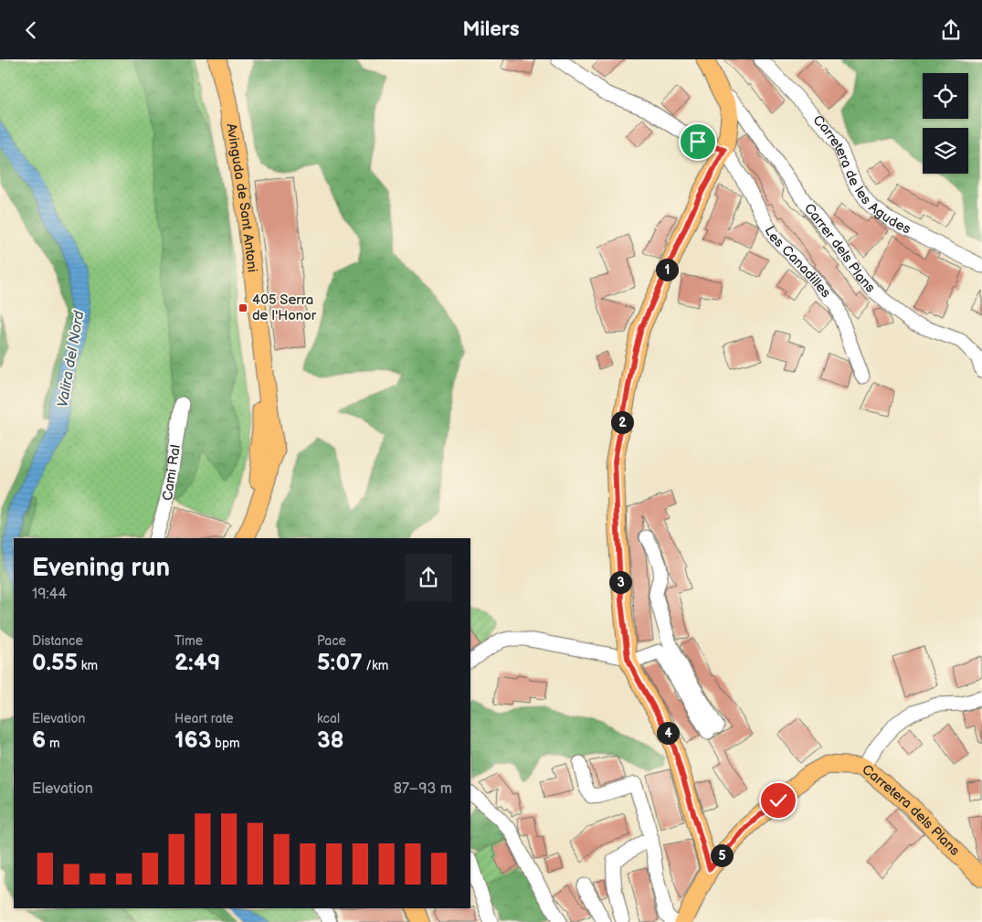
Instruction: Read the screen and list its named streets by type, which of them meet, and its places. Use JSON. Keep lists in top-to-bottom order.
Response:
{
  "streets": {
    "main road": ["Avinguda de Sant Antoni", "Carretera dels Plans"],
    "street": [
      "Carretera de les Agudes",
      "Carrer dels Plans",
      "Les Canadilles",
      "Cami Ral"
    ]
  },
  "water": ["Valira del Nord"],
  "places": {
    "transit": ["405 Serra de l'Honor"]
  },
  "page": {
    "header": "Milers",
    "pins": [
      "1",
      "2",
      "3",
      "4",
      "5"
    ],
    "heading": ["Evening run", "19:44"],
    "stats": [
      ["Distance", "0.55 km"],
      ["Time", "2:49"],
      ["Pace", "5:07 /km"],
      ["Elevation", "6 m"],
      ["Heart rate", "163 bpm"],
      ["kcal", "38"]
    ],
    "chart": ["Elevation", "87–93 m"]
  }
}
